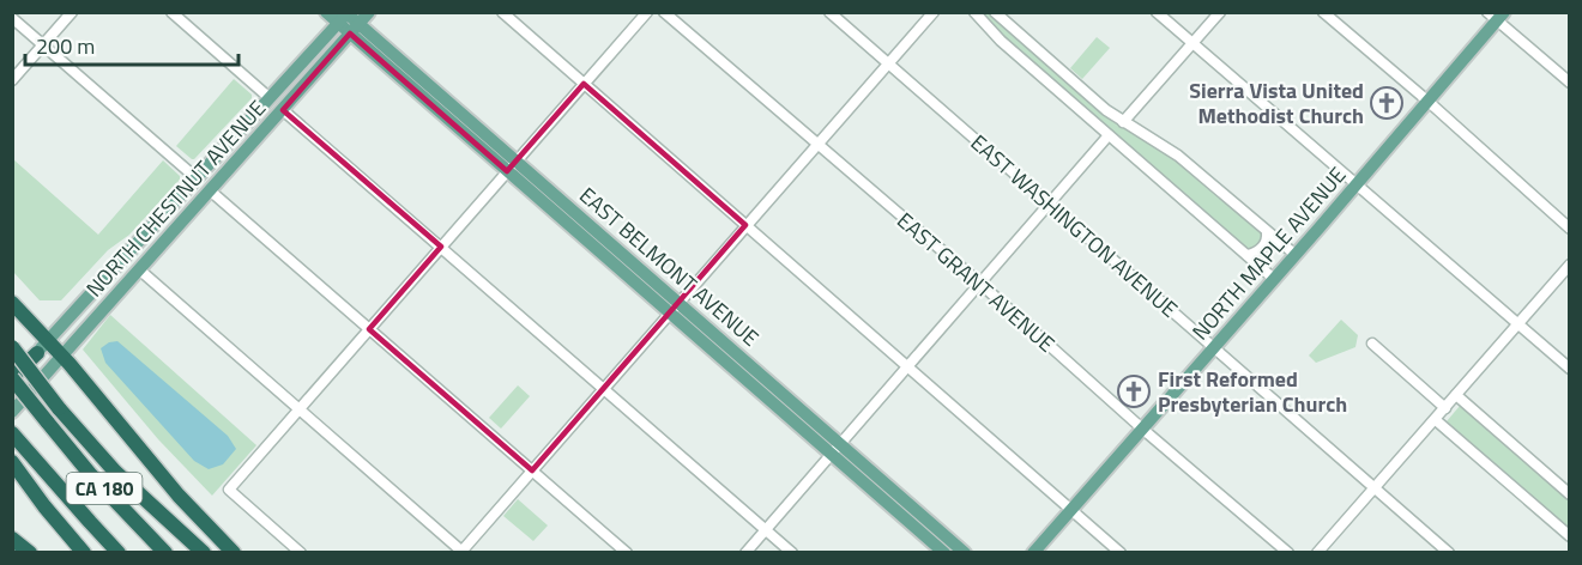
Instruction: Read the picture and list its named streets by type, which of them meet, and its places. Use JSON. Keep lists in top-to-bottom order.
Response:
{
  "streets": {
    "highway": ["CA 180"],
    "main road": ["NORTH CHESTNUT AVENUE", "NORTH MAPLE AVENUE", "EAST BELMONT AVENUE"],
    "street": ["EAST WASHINGTON AVENUE", "EAST GRANT AVENUE"]
  },
  "crossings": [
    ["NORTH CHESTNUT AVENUE", "EAST BELMONT AVENUE"],
    ["EAST WASHINGTON AVENUE", "NORTH MAPLE AVENUE"],
    ["NORTH MAPLE AVENUE", "EAST GRANT AVENUE"]
  ],
  "places": {
    "church": ["Sierra Vista United Methodist Church", "First Reformed Presbyterian Church"]
  },
  "scale_bar": "200 m"
}
